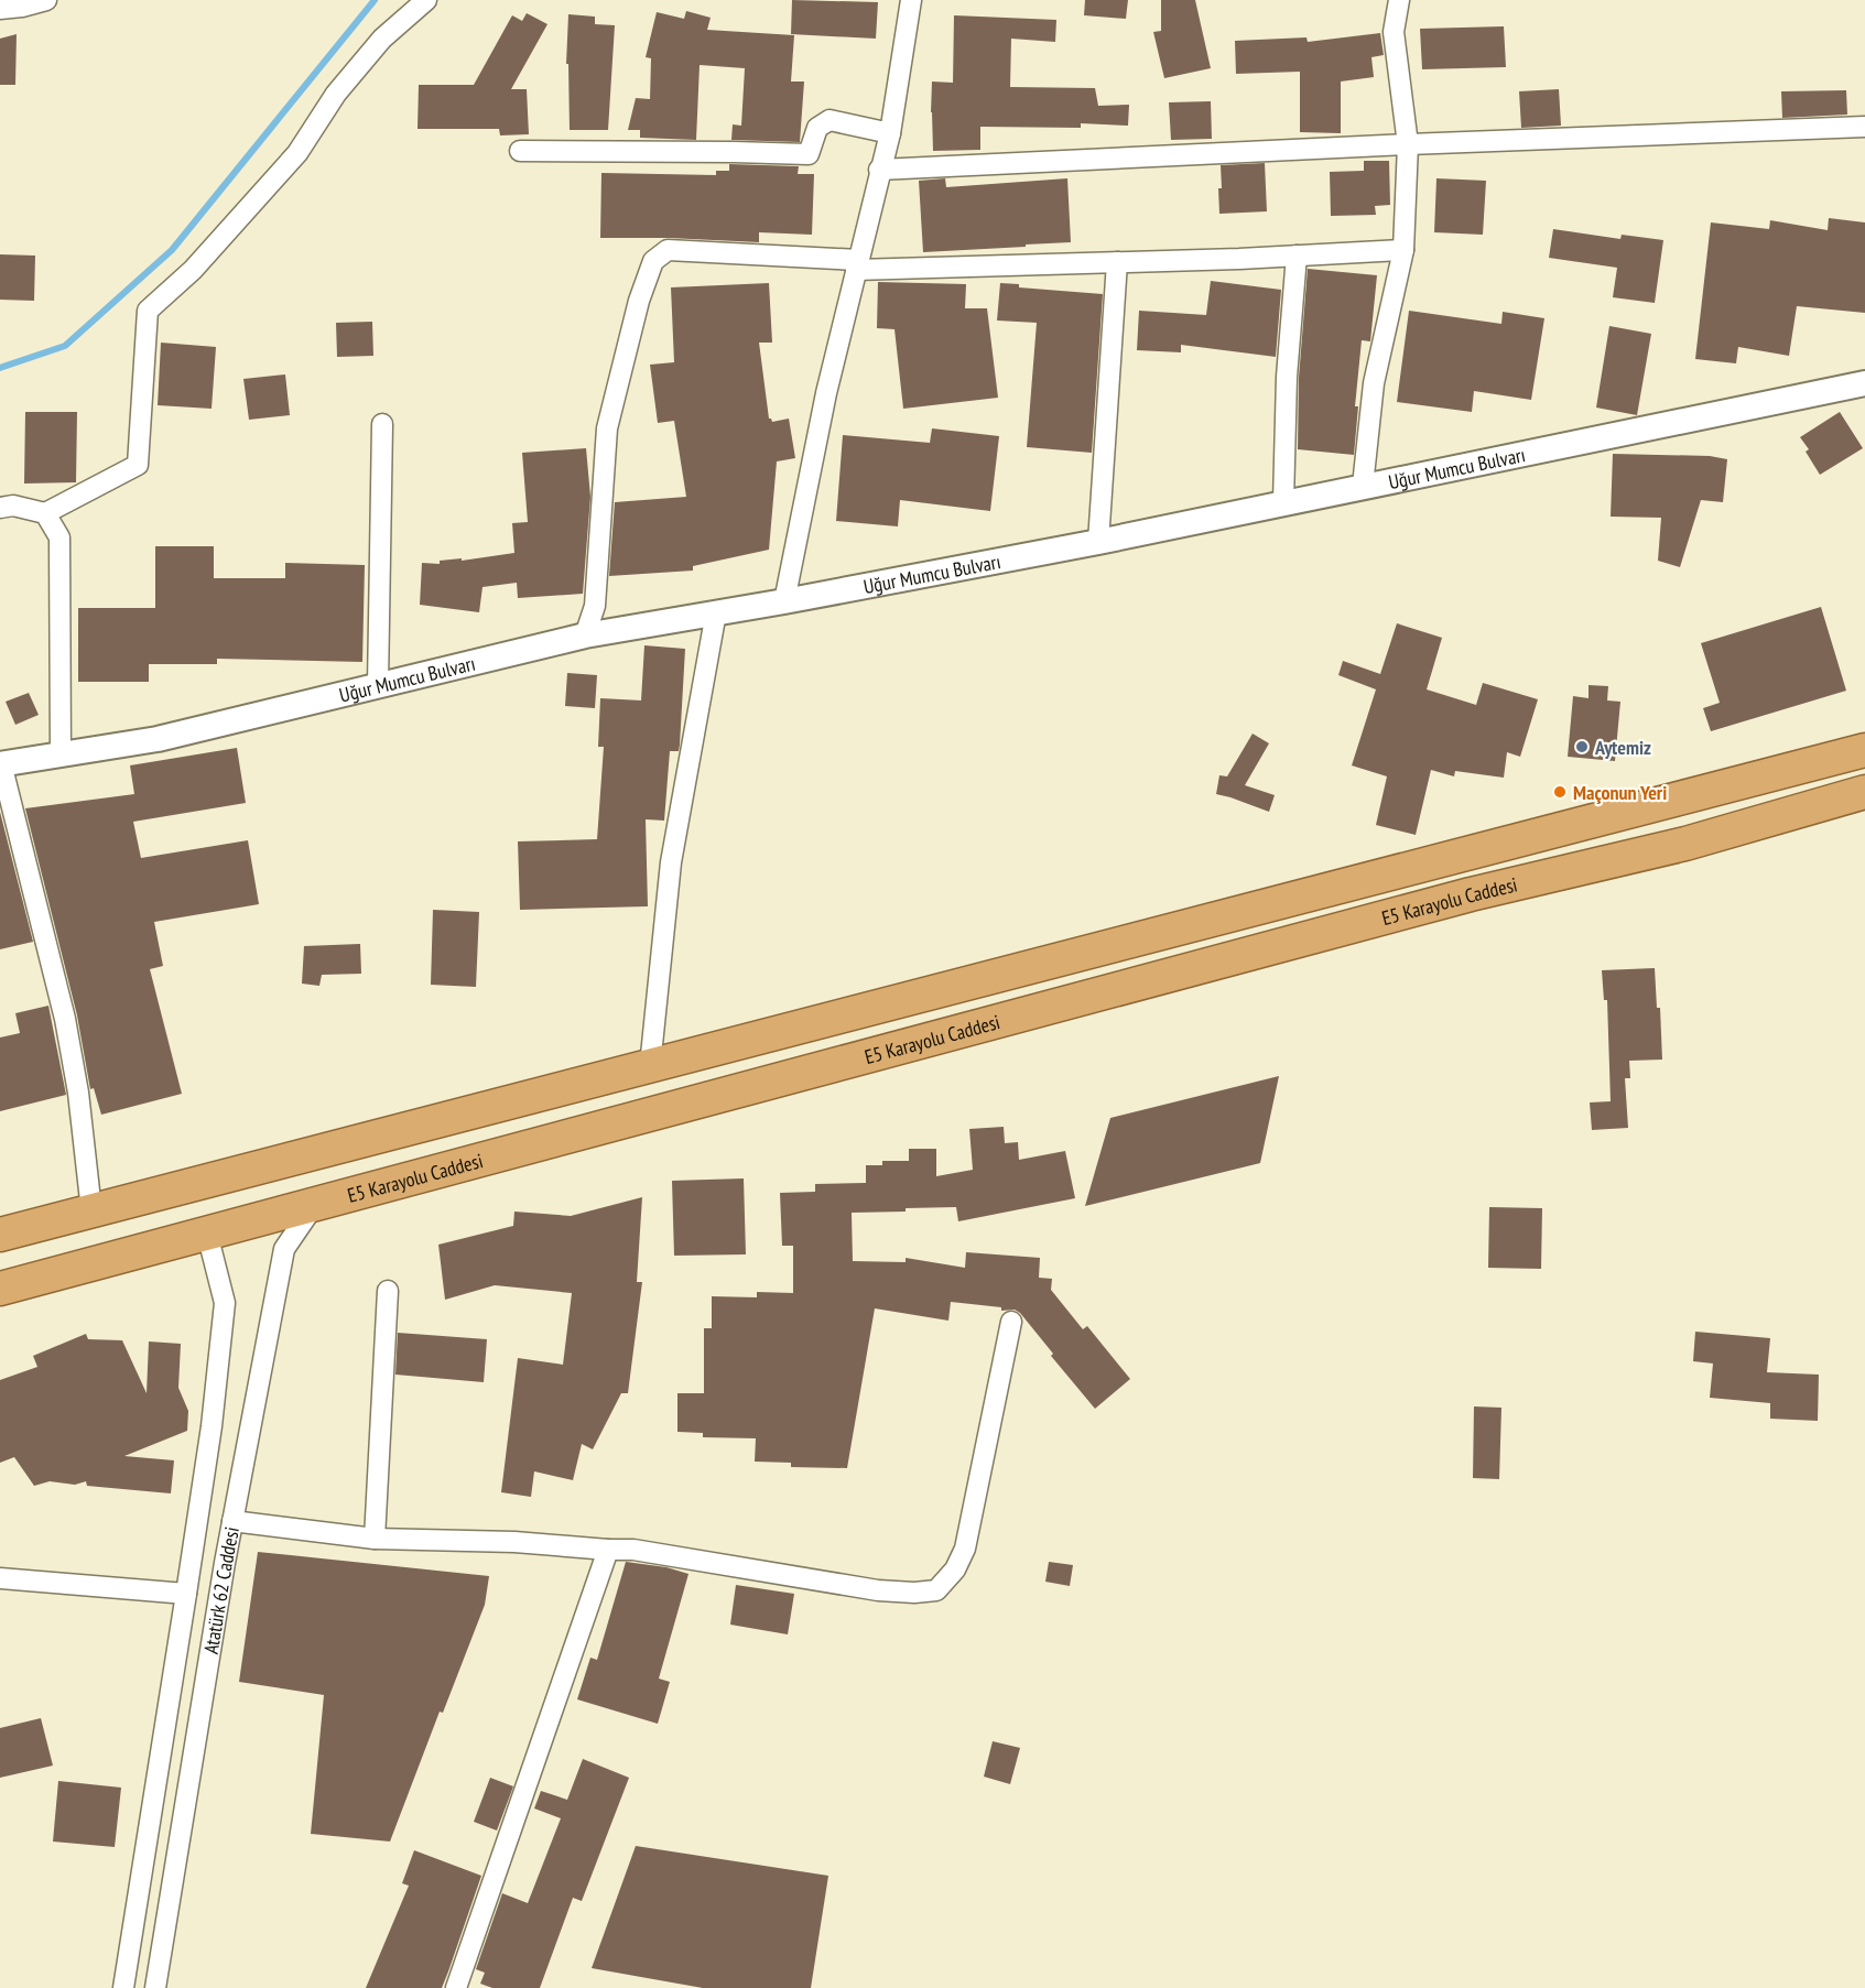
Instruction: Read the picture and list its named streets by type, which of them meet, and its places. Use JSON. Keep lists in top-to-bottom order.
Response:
{
  "streets": {
    "highway": ["E5 Karayolu Caddesi"],
    "street": ["Uğur Mumcu Bulvarı", "Atatürk 62 Caddesi"]
  },
  "crossings": [
    ["E5 Karayolu Caddesi", "Atatürk 62 Caddesi"]
  ],
  "places": ["Aytemiz", "Maçonun Yeri"]
}
